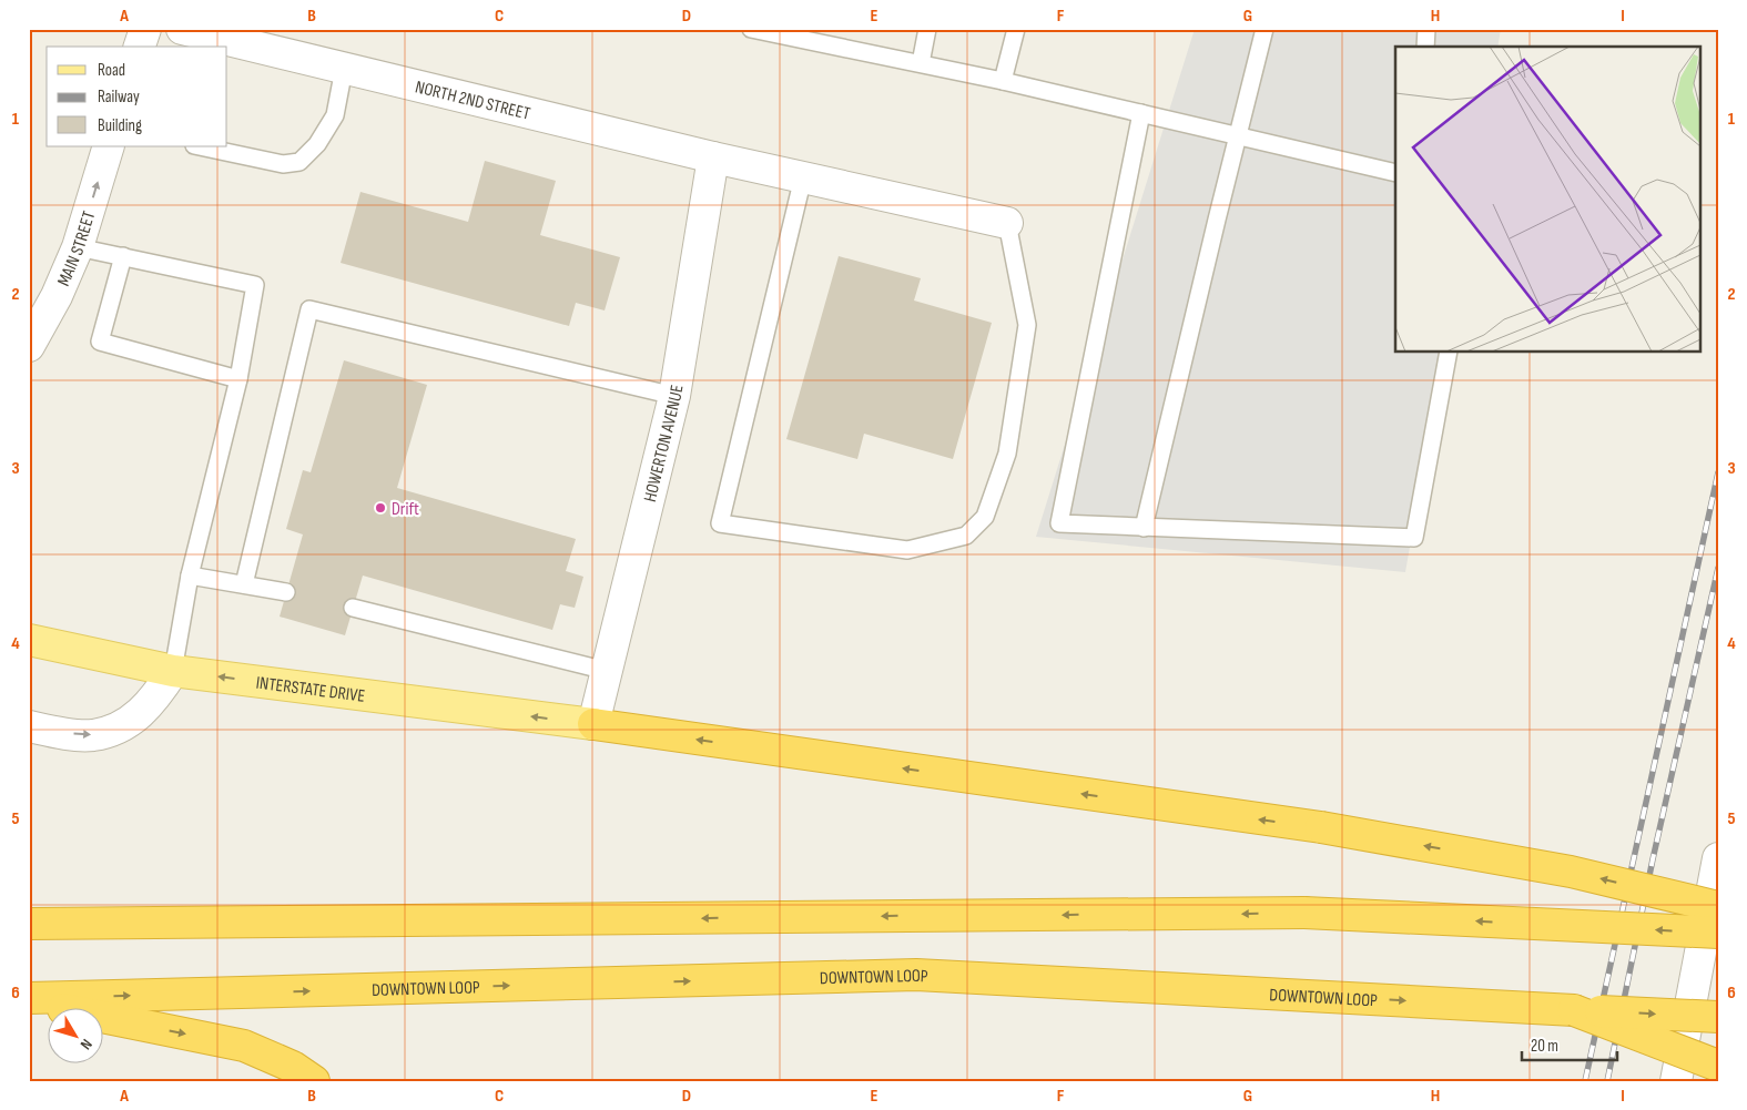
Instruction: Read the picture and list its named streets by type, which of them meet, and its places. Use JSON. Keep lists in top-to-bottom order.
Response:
{
  "streets": {
    "highway": ["DOWNTOWN LOOP"],
    "main road": ["INTERSTATE DRIVE"],
    "street": ["NORTH 2ND STREET", "MAIN STREET", "HOWERTON AVENUE"]
  },
  "crossings": [
    ["NORTH 2ND STREET", "HOWERTON AVENUE"],
    ["HOWERTON AVENUE", "INTERSTATE DRIVE"]
  ],
  "one_way": ["MAIN STREET", "INTERSTATE DRIVE"],
  "places": ["Drift"],
  "legend": ["Road", "Railway", "Building"],
  "scale_bar": "20 m",
  "north": "bottom right",
  "grid": {
    "columns": [
      "A",
      "B",
      "C",
      "D",
      "E",
      "F",
      "G",
      "H",
      "I"
    ],
    "rows": [
      "1",
      "2",
      "3",
      "4",
      "5",
      "6"
    ]
  }
}
